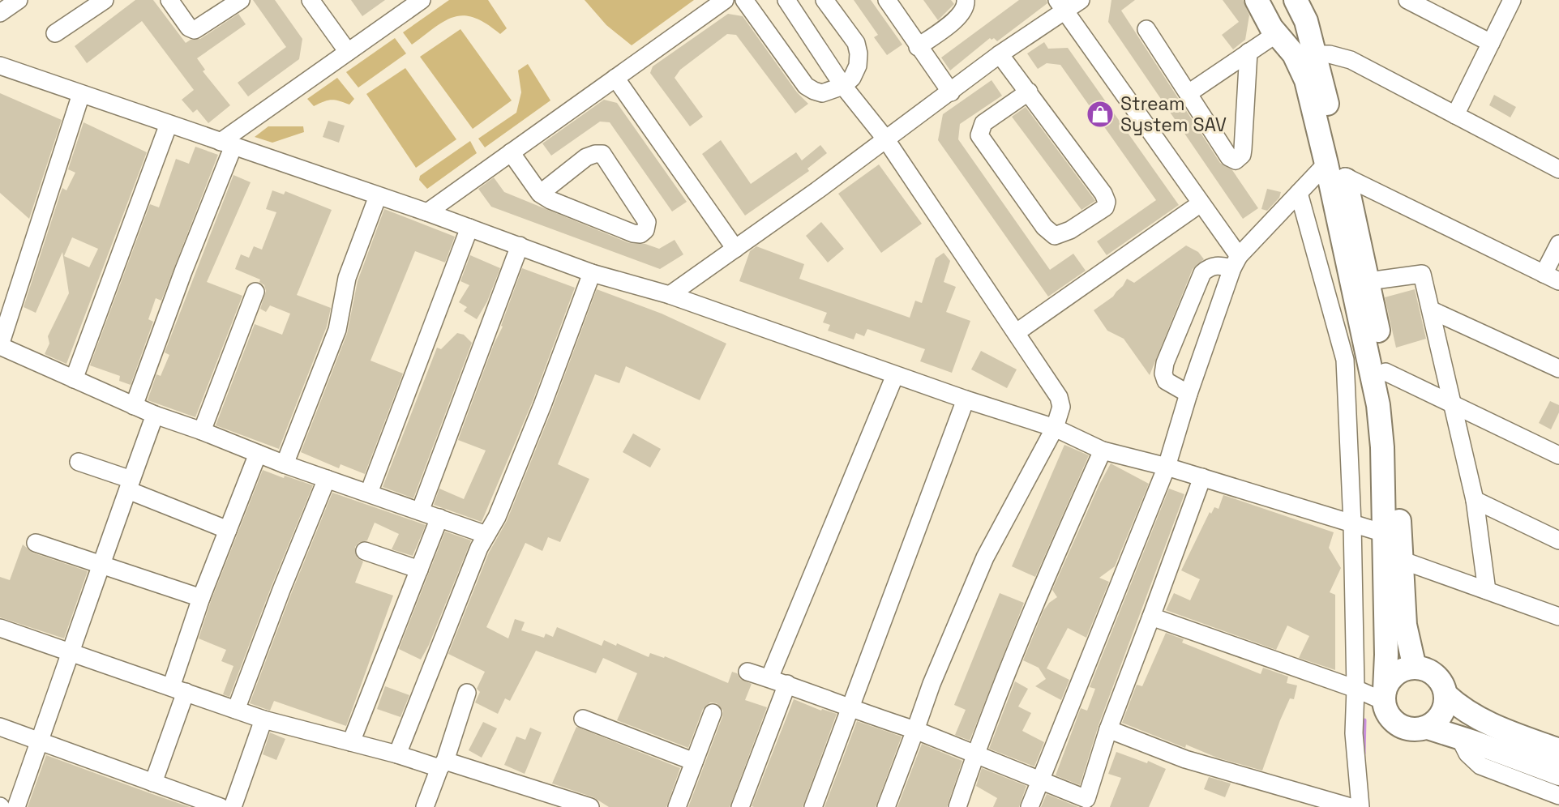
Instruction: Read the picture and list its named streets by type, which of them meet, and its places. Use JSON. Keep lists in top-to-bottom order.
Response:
{
  "places": {
    "shop": ["Stream System SAV"]
  }
}
